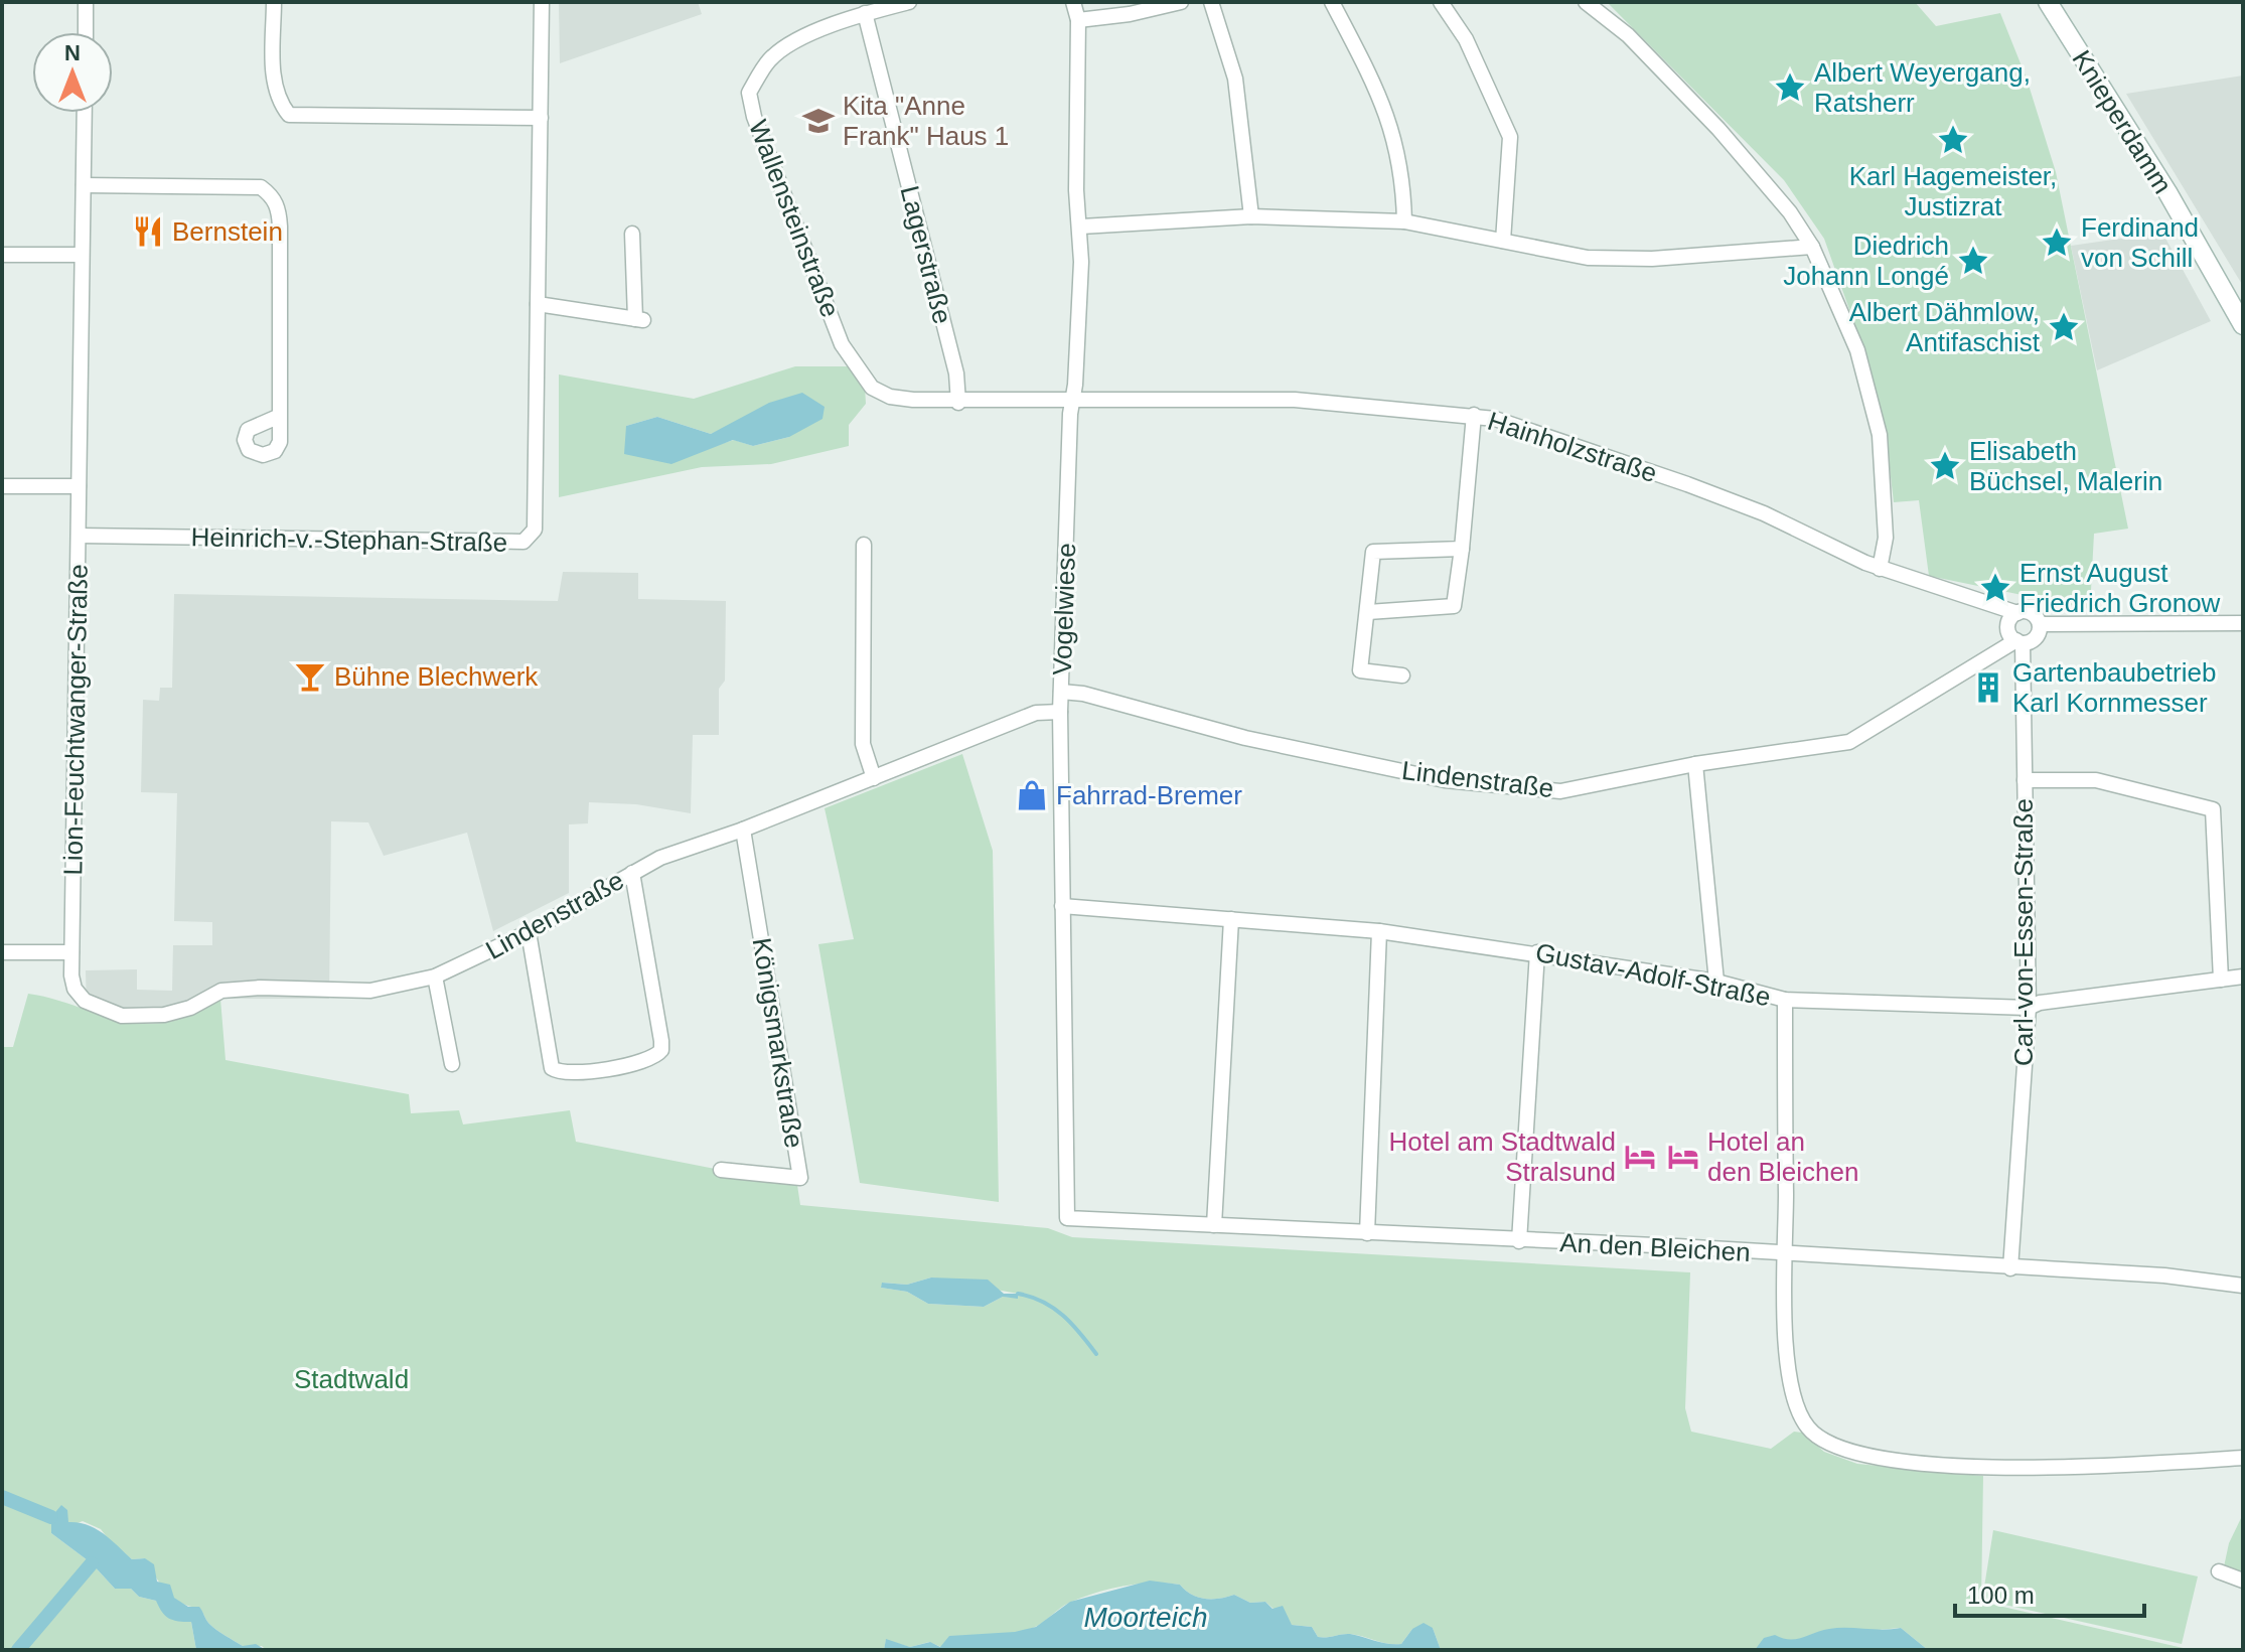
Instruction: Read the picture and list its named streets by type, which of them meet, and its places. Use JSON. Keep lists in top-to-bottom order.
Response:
{
  "streets": {
    "main road": ["Knieperdamm"],
    "street": [
      "Wallensteinstraße",
      "Lagerstraße",
      "Hainholzstraße",
      "Heinrich-v.-Stephan-Straße",
      "Vogelwiese",
      "Lion-Feuchtwanger-Straße",
      "Lindenstraße",
      "Carl-von-Essen-Straße",
      "Gustav-Adolf-Straße",
      "Königsmarkstraße",
      "An den Bleichen"
    ]
  },
  "crossings": [
    ["Wallensteinstraße", "Lagerstraße"],
    ["Wallensteinstraße", "Hainholzstraße"],
    ["Lagerstraße", "Hainholzstraße"],
    ["Hainholzstraße", "Vogelwiese"],
    ["Hainholzstraße", "Lindenstraße"],
    ["Hainholzstraße", "Carl-von-Essen-Straße"],
    ["Heinrich-v.-Stephan-Straße", "Lion-Feuchtwanger-Straße"],
    ["Vogelwiese", "Lindenstraße"],
    ["Vogelwiese", "Gustav-Adolf-Straße"],
    ["Vogelwiese", "An den Bleichen"],
    ["Lion-Feuchtwanger-Straße", "Lindenstraße"],
    ["Lindenstraße", "Carl-von-Essen-Straße"],
    ["Lindenstraße", "Königsmarkstraße"],
    ["Carl-von-Essen-Straße", "Gustav-Adolf-Straße"],
    ["Carl-von-Essen-Straße", "An den Bleichen"]
  ],
  "water": ["Moorteich"],
  "parks": ["Stadtwald"],
  "places": {
    "place": [
      "Albert Weyergang, Ratsherr",
      "Karl Hagemeister, Justizrat",
      "Ferdinand von Schill",
      "Diedrich Johann Longé",
      "Albert Dähmlow, Antifaschist",
      "Elisabeth Büchsel, Malerin",
      "Ernst August Friedrich Gronow"
    ],
    "school or university": ["Kita \"Anne Frank\" Haus 1"],
    "restaurant": ["Bernstein"],
    "bar": ["Bühne Blechwerk"],
    "building": ["Gartenbaubetrieb Karl Kornmesser"],
    "shop": ["Fahrrad-Bremer"],
    "hotel": ["Hotel am Stadtwald Stralsund", "Hotel an den Bleichen"]
  },
  "scale_bar": "100 m",
  "north": "top"
}
